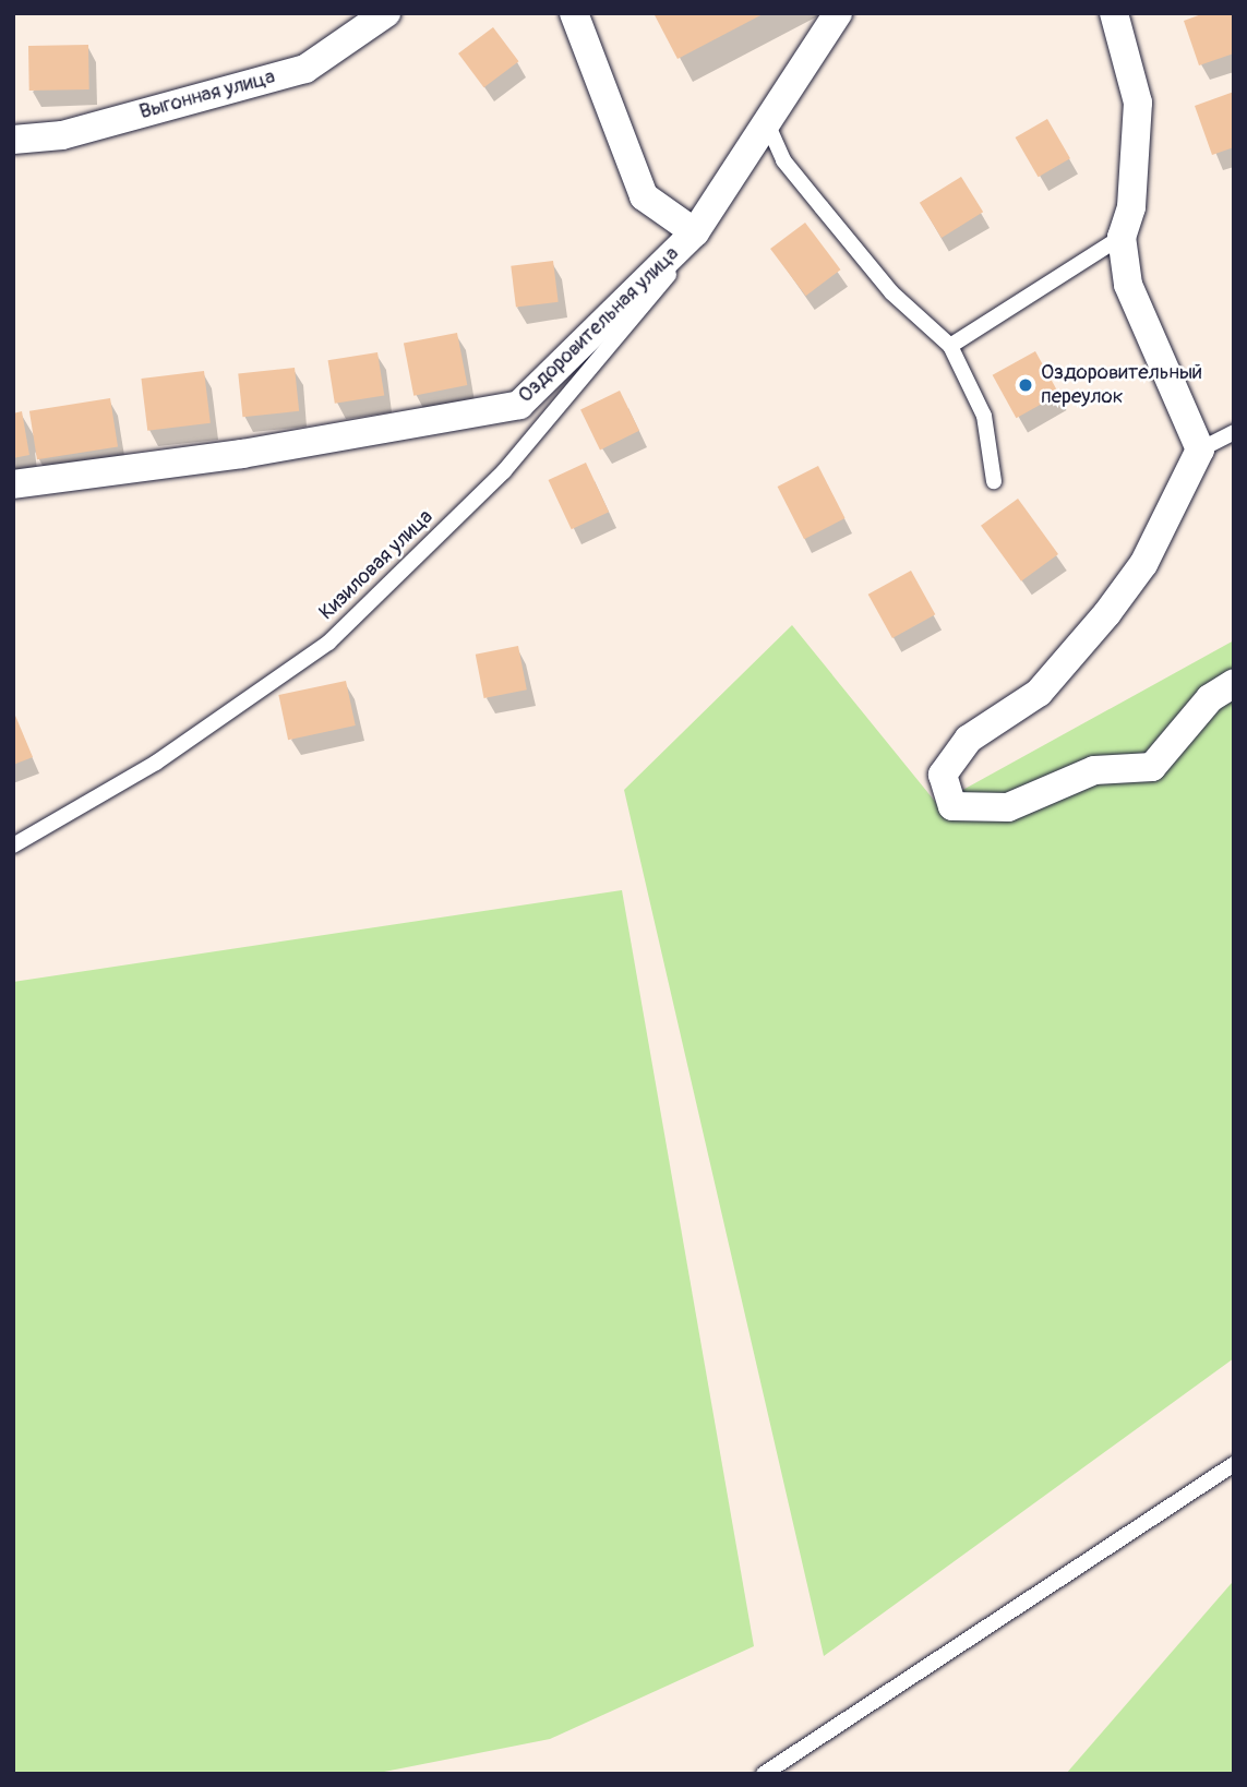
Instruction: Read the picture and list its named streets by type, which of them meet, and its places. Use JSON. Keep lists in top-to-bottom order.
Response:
{
  "streets": {
    "street": ["Выгонная улица", "Оздоровительная улица"],
    "lane": ["Кизиловая улица"]
  },
  "crossings": [
    ["Оздоровительная улица", "Кизиловая улица"]
  ],
  "places": ["Оздоровительный переулок"]
}
